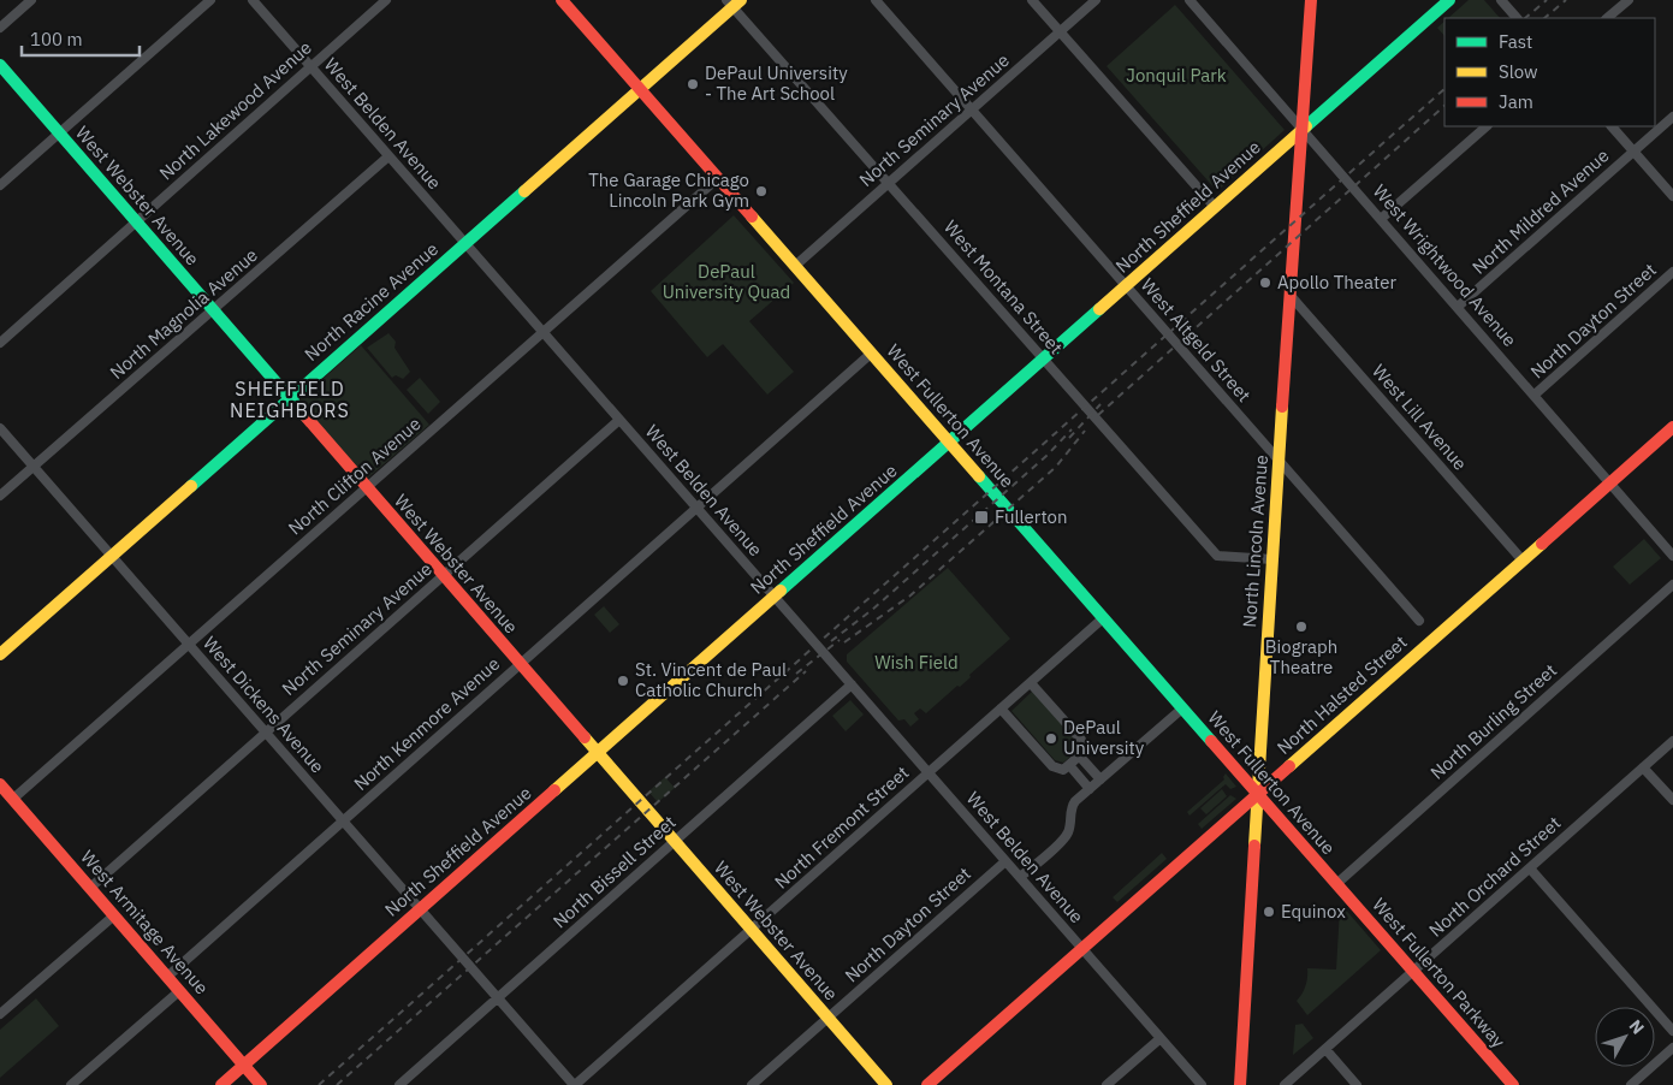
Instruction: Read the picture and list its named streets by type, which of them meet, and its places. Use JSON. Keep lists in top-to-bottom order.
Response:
{
  "streets": {
    "street": [
      "North Lakewood Avenue",
      "North Seminary Avenue",
      "West Belden Avenue",
      "West Webster Avenue",
      "North Sheffield Avenue",
      "North Mildred Avenue",
      "West Wrightwood Avenue",
      "West Montana Street",
      "North Racine Avenue",
      "North Magnolia Avenue",
      "North Dayton Street",
      "West Altgeld Street",
      "West Fullerton Avenue",
      "West Lill Avenue",
      "North Clifton Avenue",
      "North Lincoln Avenue",
      "North Halsted Street",
      "West Dickens Avenue",
      "North Burling Street",
      "North Kenmore Avenue",
      "North Fremont Street",
      "North Bissell Street",
      "North Orchard Street",
      "West Armitage Avenue",
      "West Fullerton Parkway"
    ]
  },
  "crossings": [
    ["North Lakewood Avenue", "West Belden Avenue"],
    ["North Lakewood Avenue", "West Webster Avenue"],
    ["North Seminary Avenue", "West Belden Avenue"],
    ["North Seminary Avenue", "West Webster Avenue"],
    ["North Seminary Avenue", "West Montana Street"],
    ["North Seminary Avenue", "West Altgeld Street"],
    ["North Seminary Avenue", "West Fullerton Avenue"],
    ["North Seminary Avenue", "West Dickens Avenue"],
    ["North Seminary Avenue", "West Armitage Avenue"],
    ["West Belden Avenue", "North Sheffield Avenue"],
    ["West Belden Avenue", "North Racine Avenue"],
    ["West Belden Avenue", "North Magnolia Avenue"],
    ["West Belden Avenue", "North Dayton Street"],
    ["West Belden Avenue", "North Clifton Avenue"],
    ["West Belden Avenue", "North Halsted Street"],
    ["West Belden Avenue", "North Kenmore Avenue"],
    ["West Belden Avenue", "North Fremont Street"],
    ["West Belden Avenue", "North Bissell Street"],
    ["West Webster Avenue", "North Sheffield Avenue"],
    ["West Webster Avenue", "North Racine Avenue"],
    ["West Webster Avenue", "North Magnolia Avenue"],
    ["West Webster Avenue", "North Dayton Street"],
    ["West Webster Avenue", "North Clifton Avenue"],
    ["West Webster Avenue", "North Kenmore Avenue"],
    ["West Webster Avenue", "North Fremont Street"],
    ["West Webster Avenue", "North Bissell Street"],
    ["North Sheffield Avenue", "West Wrightwood Avenue"],
    ["North Sheffield Avenue", "West Montana Street"],
    ["North Sheffield Avenue", "West Altgeld Street"],
    ["North Sheffield Avenue", "West Fullerton Avenue"],
    ["North Sheffield Avenue", "North Lincoln Avenue"],
    ["North Sheffield Avenue", "West Dickens Avenue"],
    ["North Sheffield Avenue", "West Armitage Avenue"],
    ["North Mildred Avenue", "West Wrightwood Avenue"],
    ["West Wrightwood Avenue", "North Dayton Street"],
    ["West Wrightwood Avenue", "North Lincoln Avenue"],
    ["West Wrightwood Avenue", "North Halsted Street"],
    ["West Montana Street", "North Racine Avenue"],
    ["West Montana Street", "North Lincoln Avenue"],
    ["North Racine Avenue", "West Fullerton Avenue"],
    ["North Racine Avenue", "West Dickens Avenue"],
    ["North Magnolia Avenue", "West Dickens Avenue"],
    ["West Altgeld Street", "North Lincoln Avenue"],
    ["West Fullerton Avenue", "North Clifton Avenue"],
    ["West Fullerton Avenue", "North Lincoln Avenue"],
    ["West Fullerton Avenue", "North Halsted Street"],
    ["West Fullerton Avenue", "North Burling Street"],
    ["West Fullerton Avenue", "North Kenmore Avenue"],
    ["West Fullerton Avenue", "North Fremont Street"],
    ["West Fullerton Avenue", "West Fullerton Parkway"],
    ["West Lill Avenue", "North Lincoln Avenue"],
    ["West Lill Avenue", "North Halsted Street"],
    ["North Clifton Avenue", "West Dickens Avenue"],
    ["North Clifton Avenue", "West Armitage Avenue"],
    ["North Lincoln Avenue", "North Halsted Street"],
    ["West Dickens Avenue", "North Kenmore Avenue"],
    ["West Dickens Avenue", "North Fremont Street"],
    ["West Dickens Avenue", "North Bissell Street"],
    ["North Burling Street", "West Fullerton Parkway"],
    ["North Kenmore Avenue", "West Armitage Avenue"],
    ["North Orchard Street", "West Fullerton Parkway"]
  ],
  "districts": ["SHEFFIELD NEIGHBORS"],
  "parks": ["Jonquil Park", "DePaul University Quad", "Wish Field"],
  "places": {
    "other": [
      "DePaul University - The Art School",
      "The Garage Chicago Lincoln Park Gym",
      "Apollo Theater",
      "Biograph Theatre",
      "St. Vincent de Paul Catholic Church",
      "DePaul University",
      "Equinox"
    ],
    "transit": ["Fullerton"]
  },
  "legend": ["Fast", "Slow", "Jam"],
  "scale_bar": "100 m",
  "north": "top right"
}
